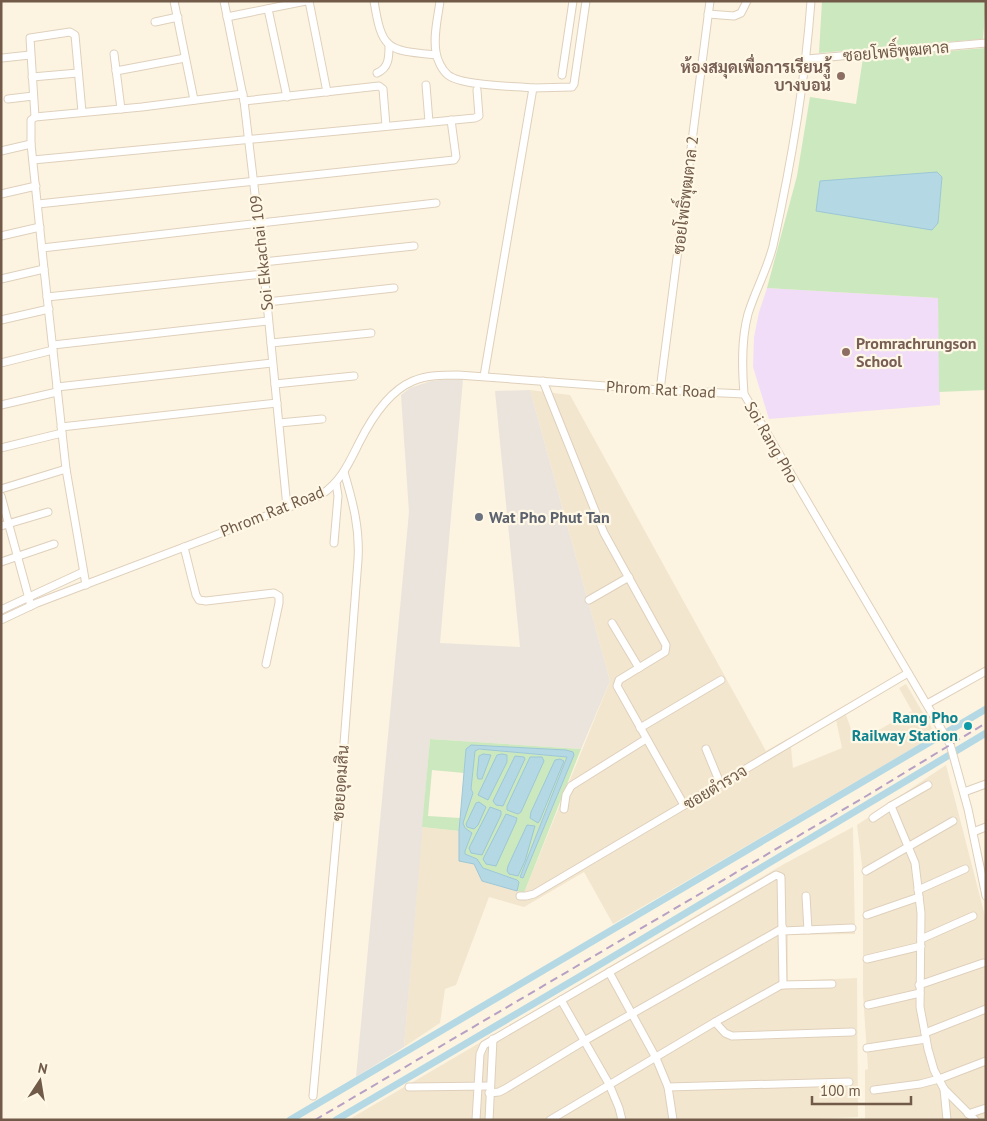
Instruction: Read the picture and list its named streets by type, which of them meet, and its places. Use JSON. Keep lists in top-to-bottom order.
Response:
{
  "streets": {
    "street": [
      "ซอยโพธิ์พุฒตาล",
      "ซอยโพธิ์พุฒตาล 2",
      "Soi Ekkachai 109",
      "Phrom Rat Road",
      "Soi Rang Pho",
      "ซอยอุดมสิน",
      "ซอยตำรวจ"
    ]
  },
  "crossings": [
    ["ซอยโพธิ์พุฒตาล", "Soi Rang Pho"],
    ["ซอยโพธิ์พุฒตาล 2", "Phrom Rat Road"],
    ["Soi Ekkachai 109", "Phrom Rat Road"],
    ["Phrom Rat Road", "Soi Rang Pho"],
    ["Phrom Rat Road", "ซอยอุดมสิน"],
    ["Soi Rang Pho", "ซอยตำรวจ"]
  ],
  "places": [
    "ห้องสมุดเพื่อการเรียนรู้ บางบอน",
    "Promrachrungson School",
    "Wat Pho Phut Tan",
    "Rang Pho Railway Station"
  ],
  "scale_bar": "100 m",
  "north": "top"
}
